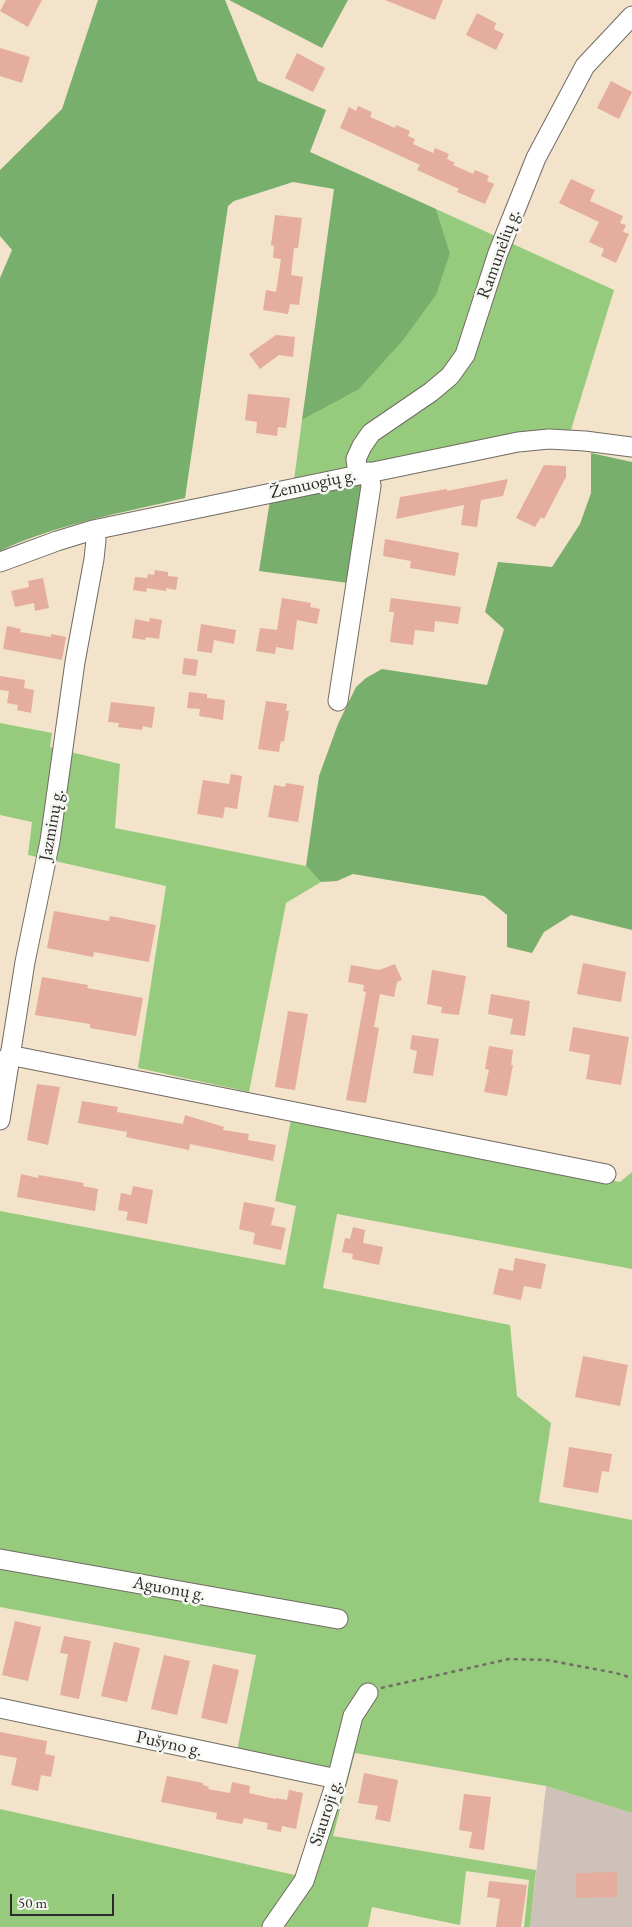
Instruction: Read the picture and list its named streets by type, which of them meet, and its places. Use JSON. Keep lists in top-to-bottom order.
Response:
{
  "streets": {
    "street": [
      "Ramunėlių g.",
      "Žemuogių g.",
      "Jazminų g.",
      "Aguonų g.",
      "Pušyno g.",
      "Siauroji g."
    ]
  },
  "crossings": [
    ["Ramunėlių g.", "Žemuogių g."],
    ["Žemuogių g.", "Jazminų g."],
    ["Pušyno g.", "Siauroji g."]
  ],
  "scale_bar": "50 m"
}
